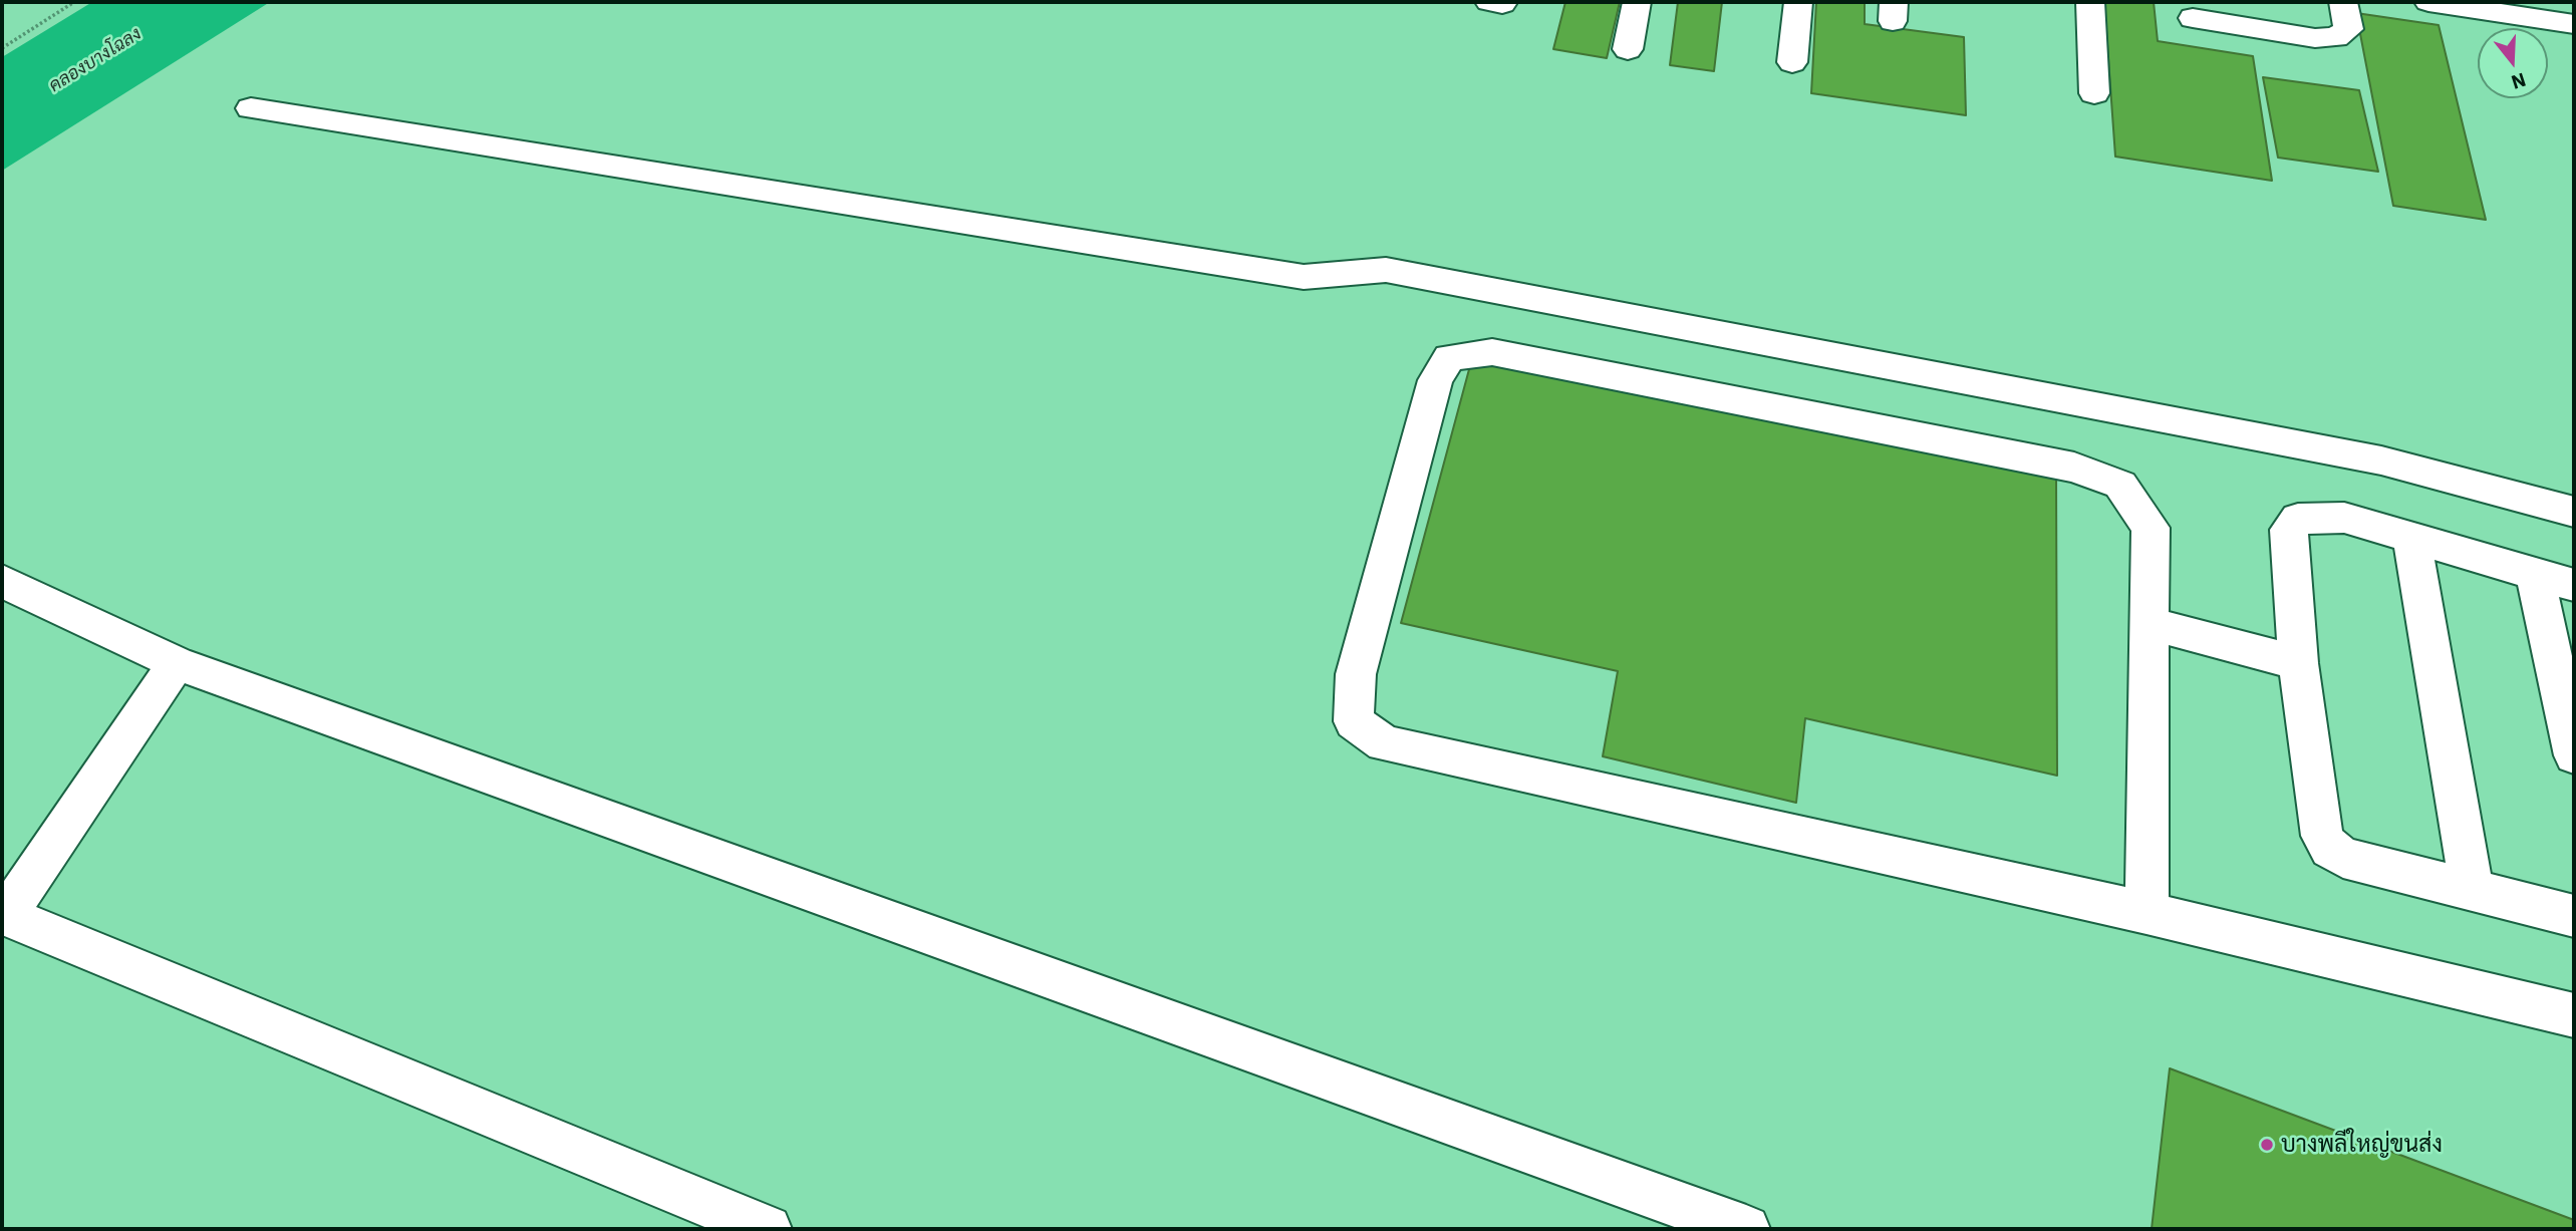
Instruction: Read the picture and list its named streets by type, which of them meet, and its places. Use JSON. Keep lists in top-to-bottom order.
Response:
{
  "water": ["คลองบางโฉลง"],
  "places": ["บางพลีใหญ่ขนส่ง"],
  "north": "bottom"
}
